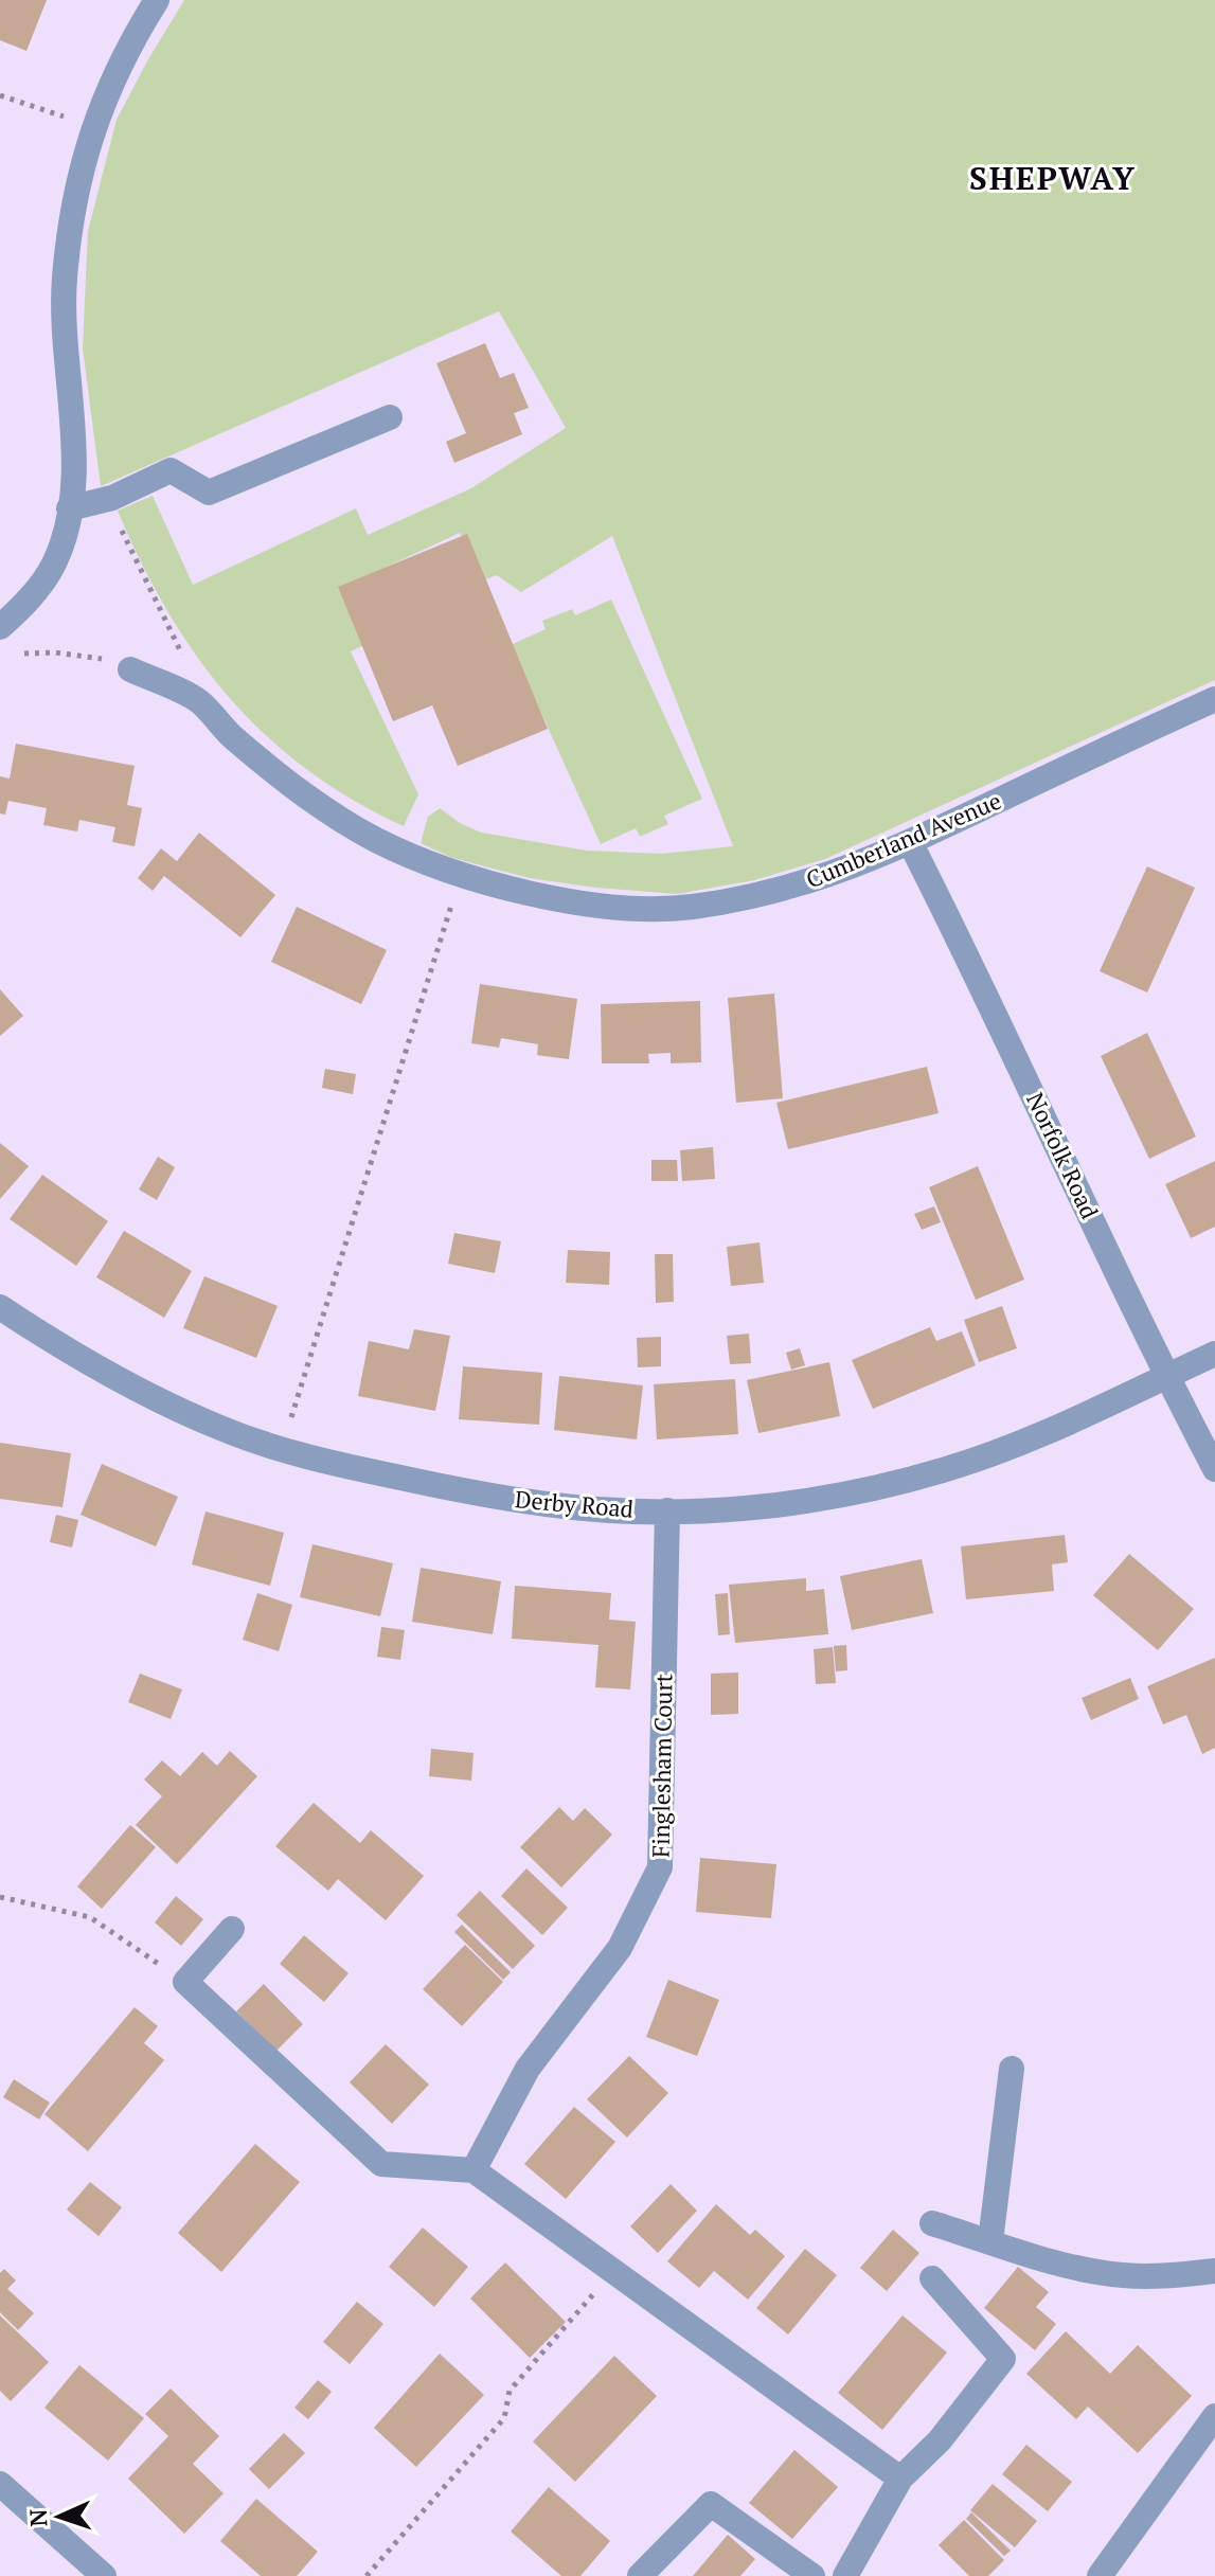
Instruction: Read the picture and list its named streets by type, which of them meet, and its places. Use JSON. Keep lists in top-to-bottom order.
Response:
{
  "streets": {
    "street": [
      "Cumberland Avenue",
      "Norfolk Road",
      "Derby Road",
      "Finglesham Court"
    ]
  },
  "crossings": [
    ["Cumberland Avenue", "Norfolk Road"],
    ["Norfolk Road", "Derby Road"],
    ["Derby Road", "Finglesham Court"]
  ],
  "districts": ["SHEPWAY"],
  "north": "left"
}
